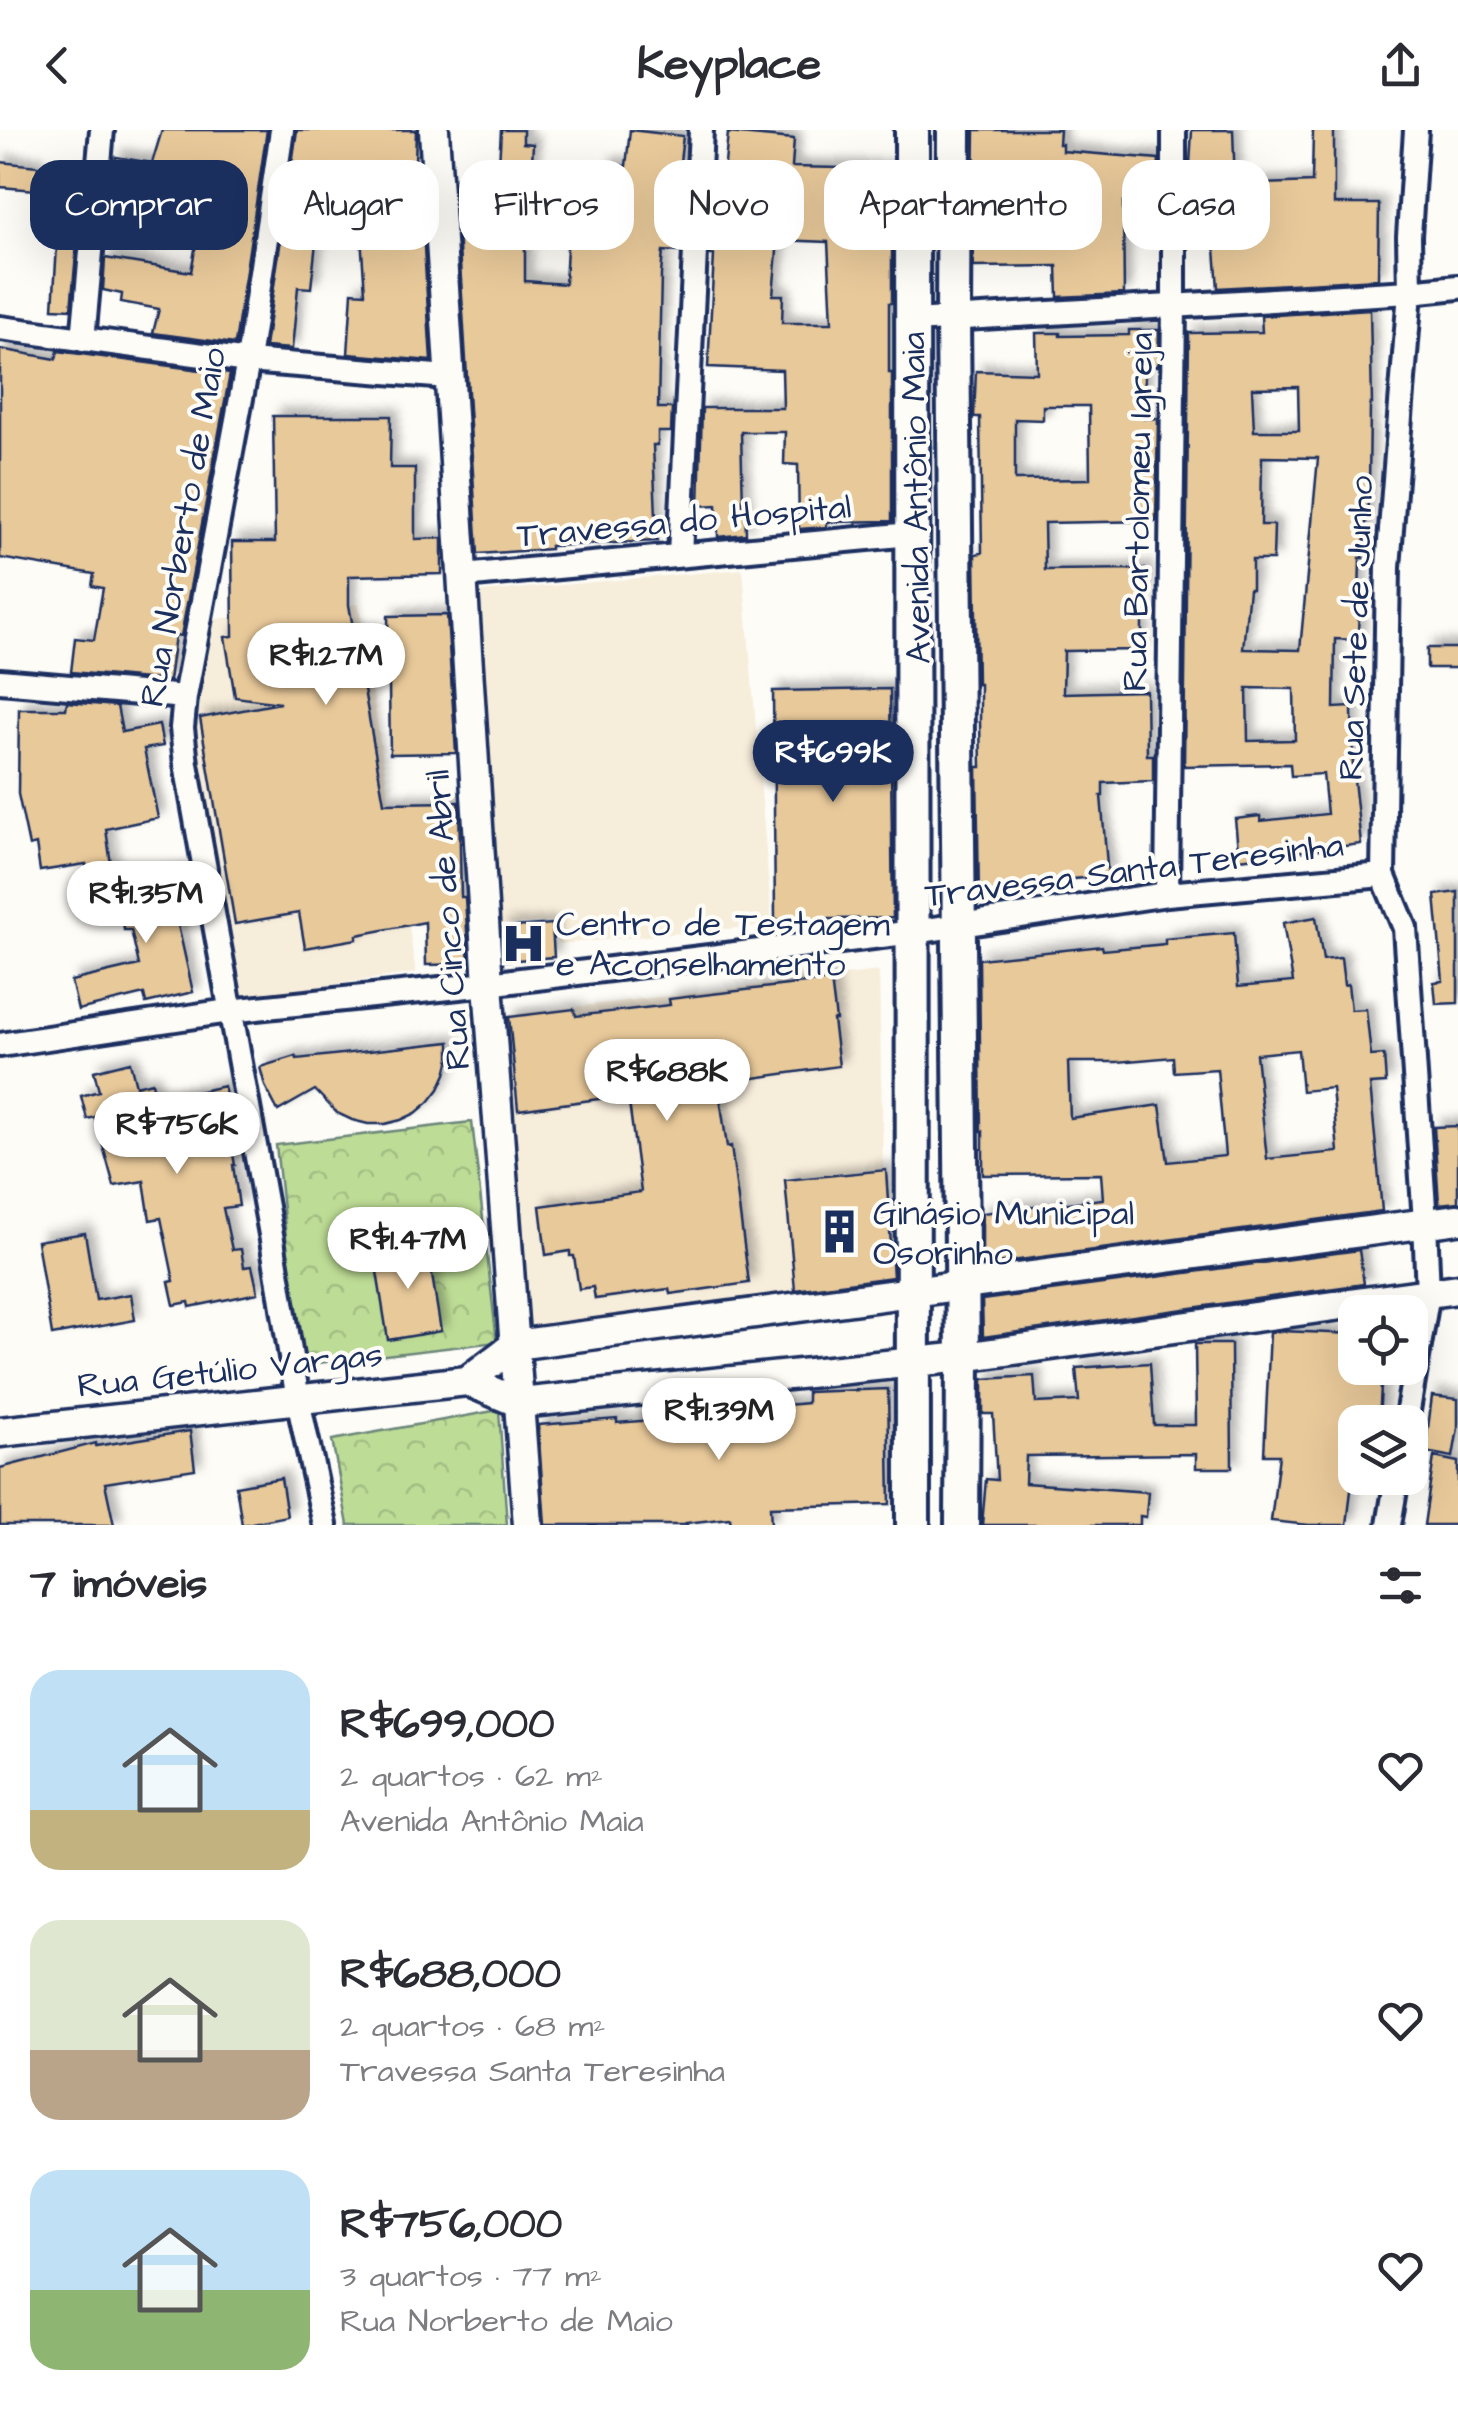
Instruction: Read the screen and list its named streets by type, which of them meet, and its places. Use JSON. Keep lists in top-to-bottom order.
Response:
{
  "streets": {
    "main road": ["Avenida Antônio Maia"],
    "street": [
      "Rua Bartolomeu Igreja",
      "Travessa do Hospital",
      "Rua Norberto de Maio",
      "Rua Sete de Junho",
      "Travessa Santa Teresinha",
      "Rua Cinco de Abril",
      "Rua Getúlio Vargas"
    ]
  },
  "crossings": [
    ["Avenida Antônio Maia", "Travessa do Hospital"],
    ["Avenida Antônio Maia", "Travessa Santa Teresinha"],
    ["Avenida Antônio Maia", "Rua Getúlio Vargas"],
    ["Rua Bartolomeu Igreja", "Travessa Santa Teresinha"],
    ["Travessa do Hospital", "Rua Cinco de Abril"],
    ["Rua Norberto de Maio", "Travessa Santa Teresinha"],
    ["Rua Norberto de Maio", "Rua Getúlio Vargas"],
    ["Rua Sete de Junho", "Travessa Santa Teresinha"],
    ["Rua Sete de Junho", "Rua Getúlio Vargas"],
    ["Travessa Santa Teresinha", "Rua Cinco de Abril"],
    ["Rua Cinco de Abril", "Rua Getúlio Vargas"]
  ],
  "places": {
    "hospital": ["Centro de Testagem e Aconselhamento"],
    "building": ["Ginásio Municipal Osorinho"]
  },
  "page": {
    "header": "Keyplace",
    "chip": [
      "Comprar",
      "Alugar",
      "Filtros",
      "Novo",
      "Apartamento",
      "Casa"
    ],
    "price": [
      "R$1.27M",
      "R$699K",
      "R$1.35M",
      "R$688K",
      "R$756K",
      "R$1.47M",
      "R$1.39M"
    ],
    "heading": "7 imóveis",
    "list": [
      {
        "name": "R$699,000",
        "note": "2 quartos · 62 m² · Avenida Antônio Maia"
      },
      {
        "name": "R$688,000",
        "note": "2 quartos · 68 m² · Travessa Santa Teresinha"
      },
      {
        "name": "R$756,000",
        "note": "3 quartos · 77 m² · Rua Norberto de Maio"
      }
    ]
  }
}
